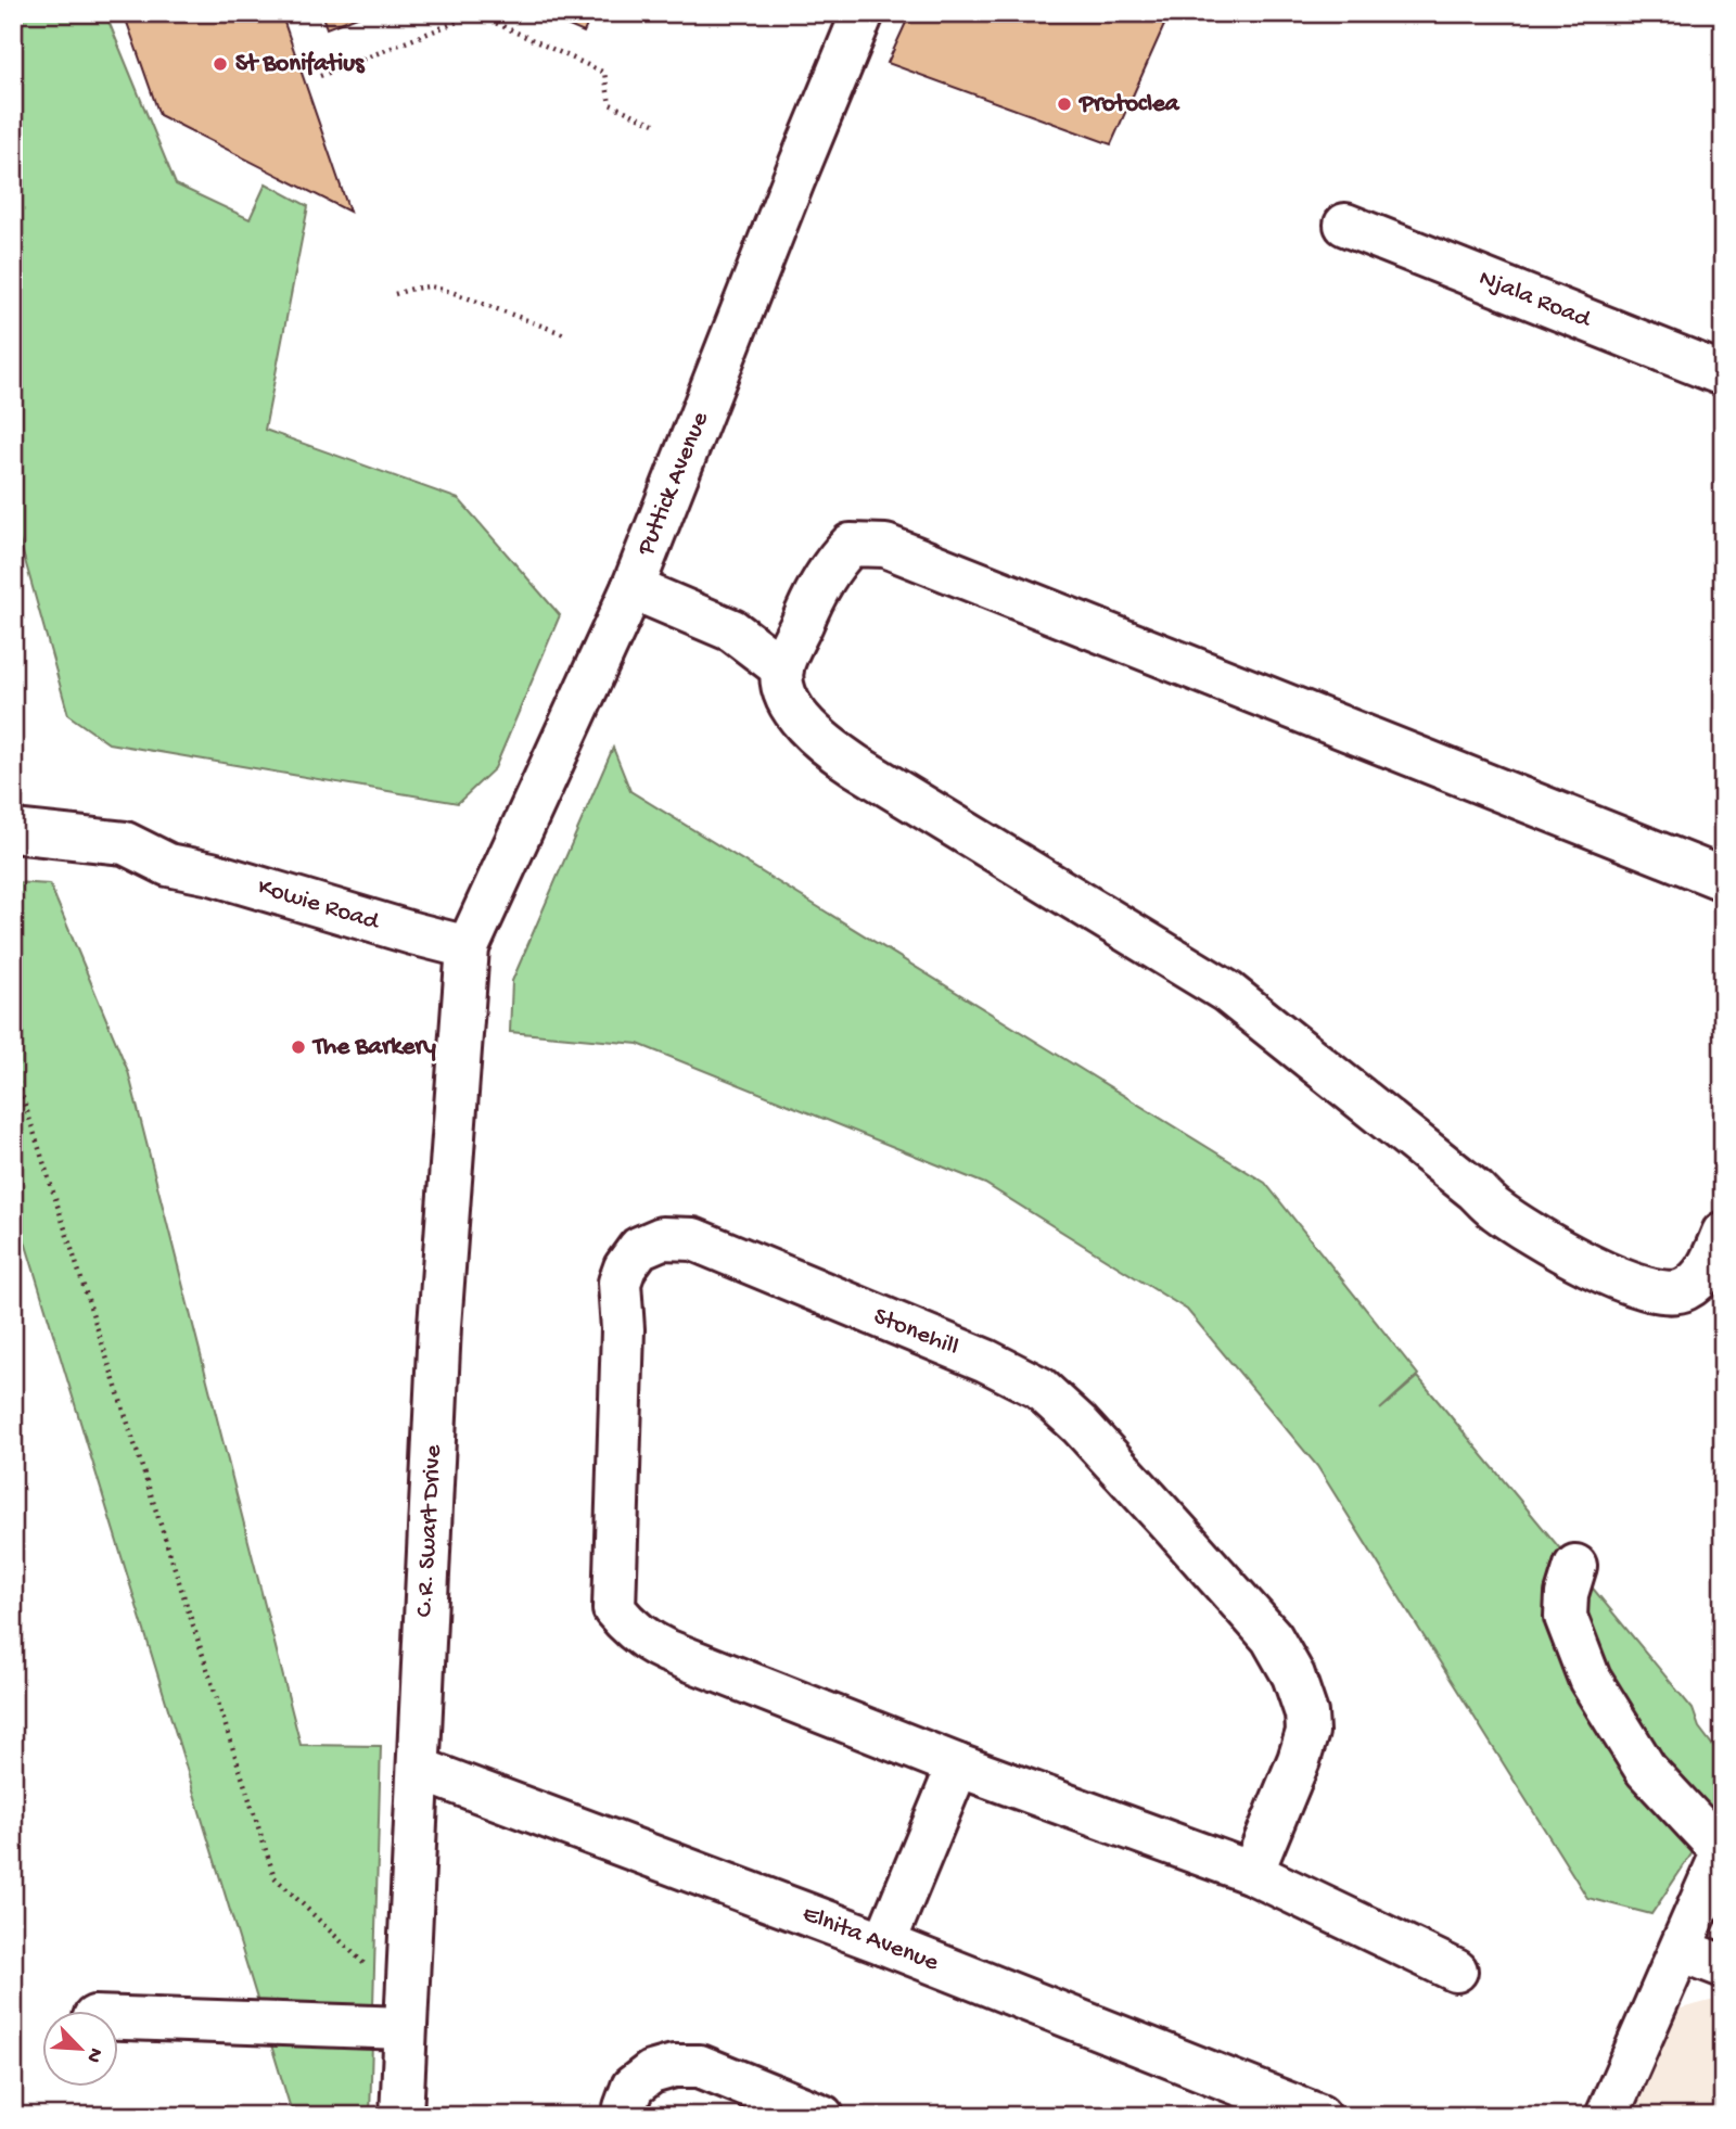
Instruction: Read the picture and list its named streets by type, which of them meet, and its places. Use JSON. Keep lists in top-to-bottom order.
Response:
{
  "streets": {
    "street": [
      "Njala Road",
      "Puttick Avenue",
      "Kowie Road",
      "Stonehill",
      "C.R. Swart Drive",
      "Elnita Avenue"
    ]
  },
  "crossings": [
    ["Puttick Avenue", "Kowie Road"],
    ["Puttick Avenue", "C.R. Swart Drive"],
    ["Kowie Road", "C.R. Swart Drive"],
    ["C.R. Swart Drive", "Elnita Avenue"]
  ],
  "places": ["St Bonifatius", "Protoclea", "The Barkery"],
  "north": "bottom right"
}
